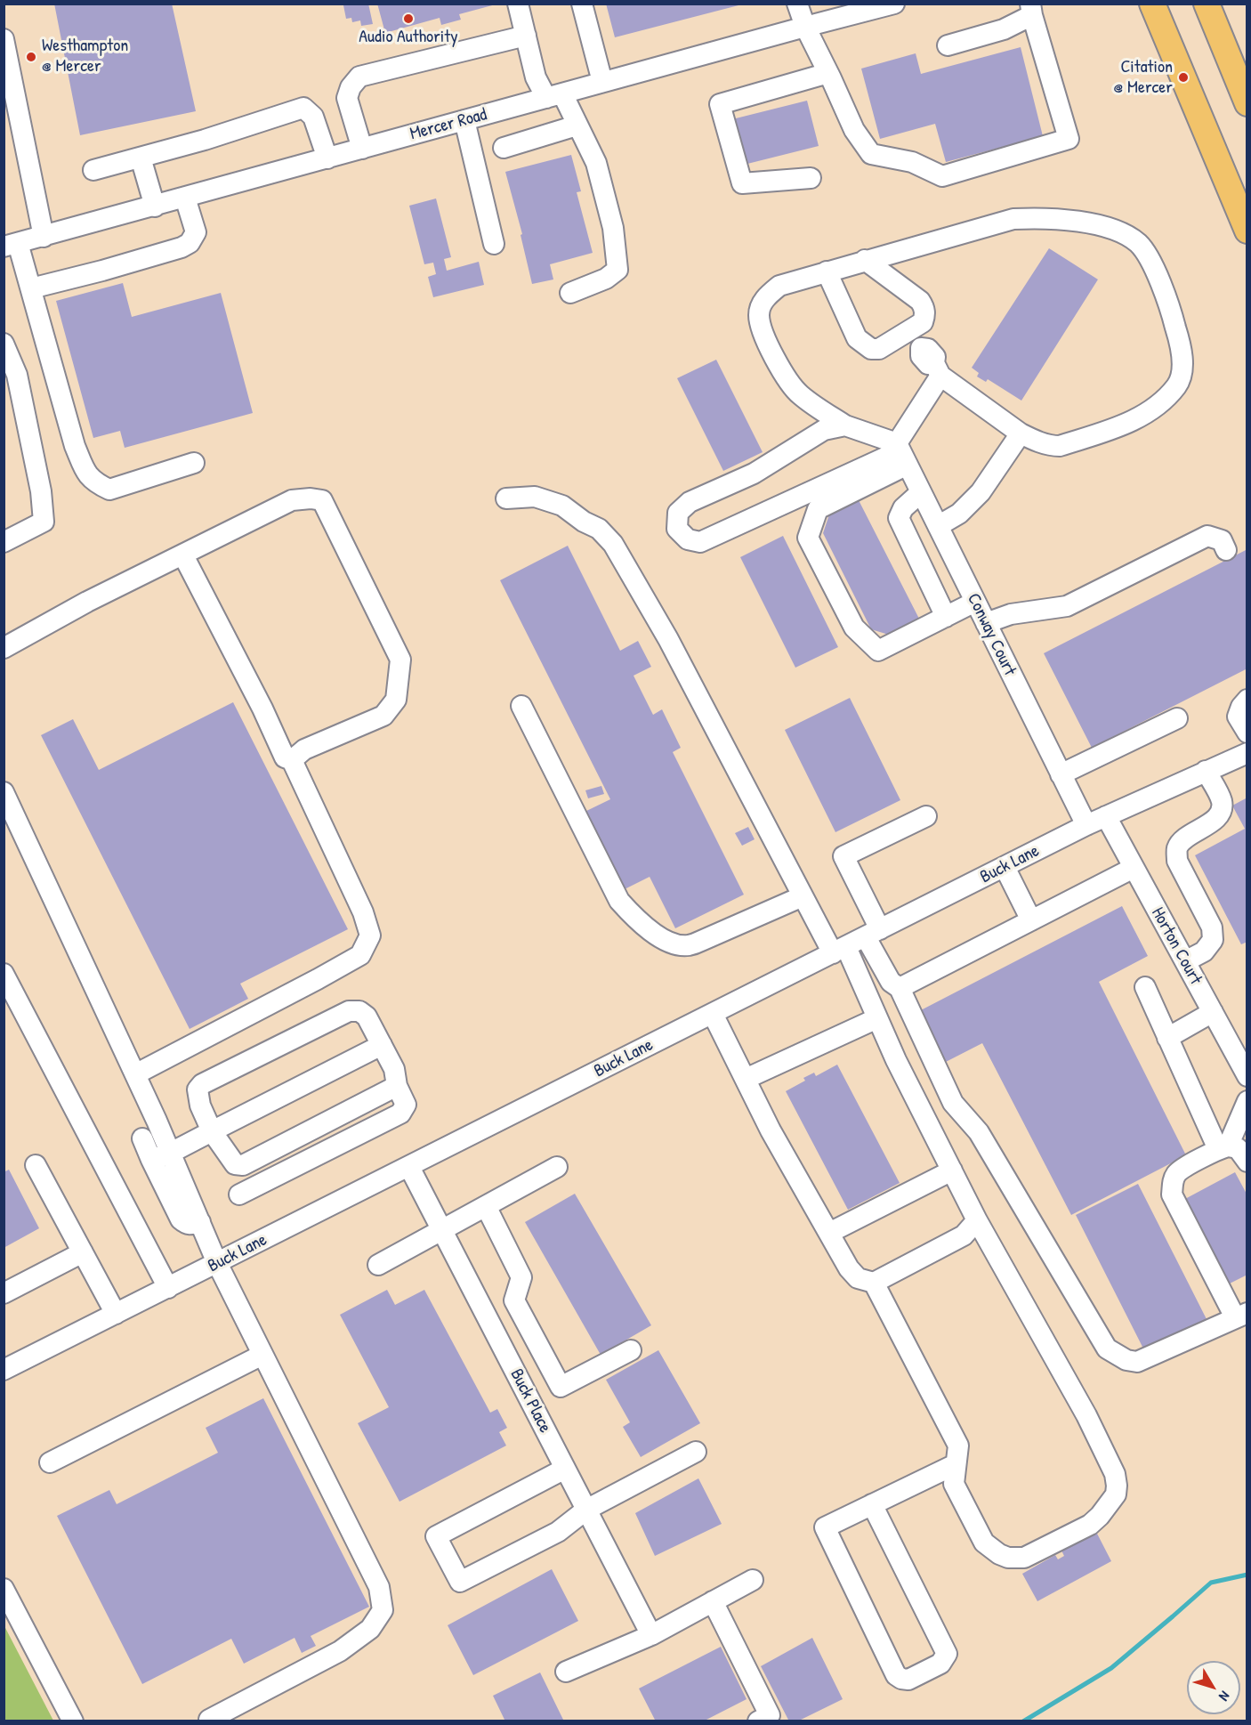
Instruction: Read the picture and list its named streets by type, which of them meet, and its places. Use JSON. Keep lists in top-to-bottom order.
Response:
{
  "streets": {
    "street": [
      "Mercer Road",
      "Conway Court",
      "Buck Lane",
      "Horton Court",
      "Buck Place"
    ]
  },
  "crossings": [
    ["Conway Court", "Buck Lane"],
    ["Buck Lane", "Horton Court"],
    ["Buck Lane", "Buck Place"]
  ],
  "places": ["Audio Authority", "Westhampton @ Mercer", "Citation @ Mercer"],
  "north": "bottom right"
}
